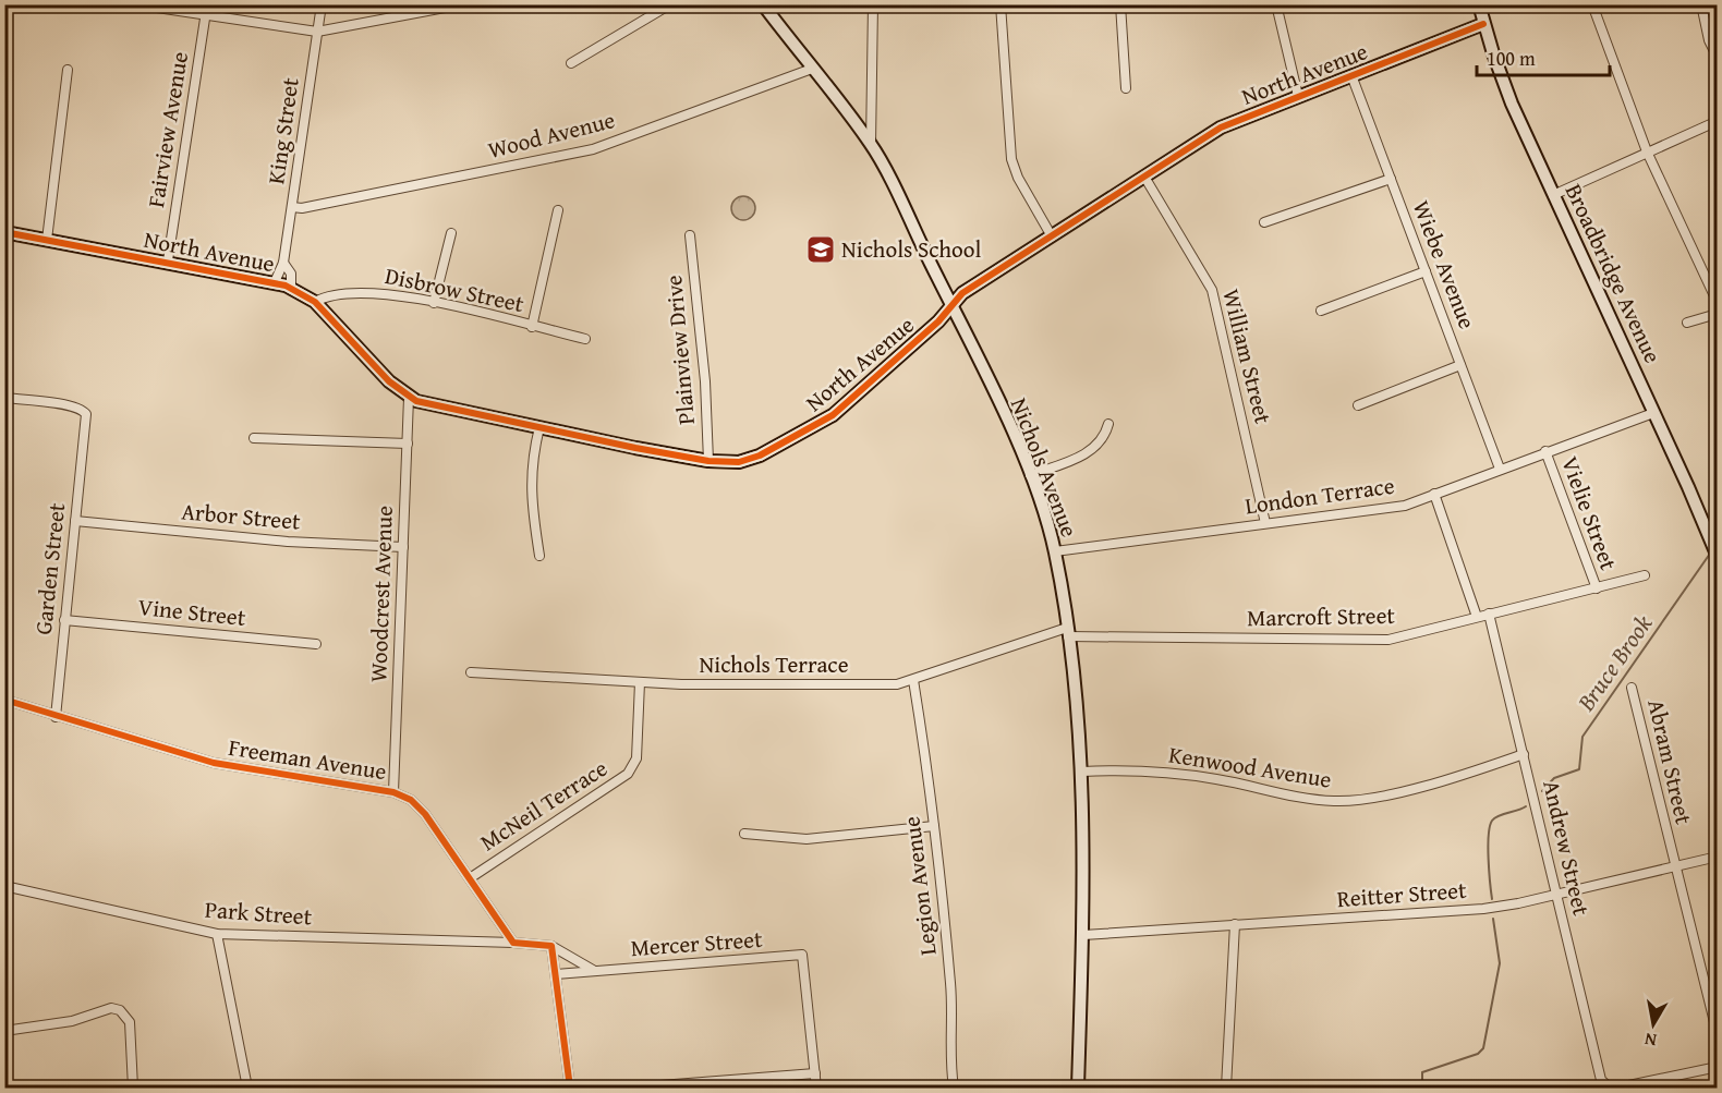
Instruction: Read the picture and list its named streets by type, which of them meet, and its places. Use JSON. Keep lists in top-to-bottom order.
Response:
{
  "streets": {
    "main road": ["North Avenue", "Broadbridge Avenue", "Nichols Avenue"],
    "street": [
      "Fairview Avenue",
      "King Street",
      "Wood Avenue",
      "Wiebe Avenue",
      "Disbrow Street",
      "Plainview Drive",
      "William Street",
      "London Terrace",
      "Vielie Street",
      "Arbor Street",
      "Garden Street",
      "Woodcrest Avenue",
      "Vine Street",
      "Marcroft Street",
      "Nichols Terrace",
      "Freeman Avenue",
      "Abram Street",
      "Kenwood Avenue",
      "McNeil Terrace",
      "Andrew Street",
      "Legion Avenue",
      "Reitter Street",
      "Park Street",
      "Mercer Street"
    ]
  },
  "crossings": [
    ["North Avenue", "Fairview Avenue"],
    ["North Avenue", "King Street"],
    ["North Avenue", "Wiebe Avenue"],
    ["North Avenue", "Broadbridge Avenue"],
    ["North Avenue", "Disbrow Street"],
    ["North Avenue", "Plainview Drive"],
    ["North Avenue", "William Street"],
    ["North Avenue", "Nichols Avenue"],
    ["North Avenue", "Woodcrest Avenue"],
    ["King Street", "Wood Avenue"],
    ["Wood Avenue", "Nichols Avenue"],
    ["Wiebe Avenue", "London Terrace"],
    ["Broadbridge Avenue", "London Terrace"],
    ["William Street", "London Terrace"],
    ["Nichols Avenue", "London Terrace"],
    ["Nichols Avenue", "Marcroft Street"],
    ["Nichols Avenue", "Nichols Terrace"],
    ["Nichols Avenue", "Kenwood Avenue"],
    ["Nichols Avenue", "Reitter Street"],
    ["London Terrace", "Vielie Street"],
    ["Vielie Street", "Marcroft Street"],
    ["Arbor Street", "Garden Street"],
    ["Arbor Street", "Woodcrest Avenue"],
    ["Garden Street", "Vine Street"],
    ["Garden Street", "Freeman Avenue"],
    ["Woodcrest Avenue", "Freeman Avenue"],
    ["Marcroft Street", "Nichols Terrace"],
    ["Marcroft Street", "Andrew Street"],
    ["Nichols Terrace", "McNeil Terrace"],
    ["Nichols Terrace", "Legion Avenue"],
    ["Freeman Avenue", "McNeil Terrace"],
    ["Freeman Avenue", "Park Street"],
    ["Abram Street", "Reitter Street"],
    ["Kenwood Avenue", "Andrew Street"],
    ["Andrew Street", "Reitter Street"]
  ],
  "water": ["Bruce Brook"],
  "places": {
    "school or university": ["Nichols School"]
  },
  "scale_bar": "100 m",
  "north": "bottom"
}
